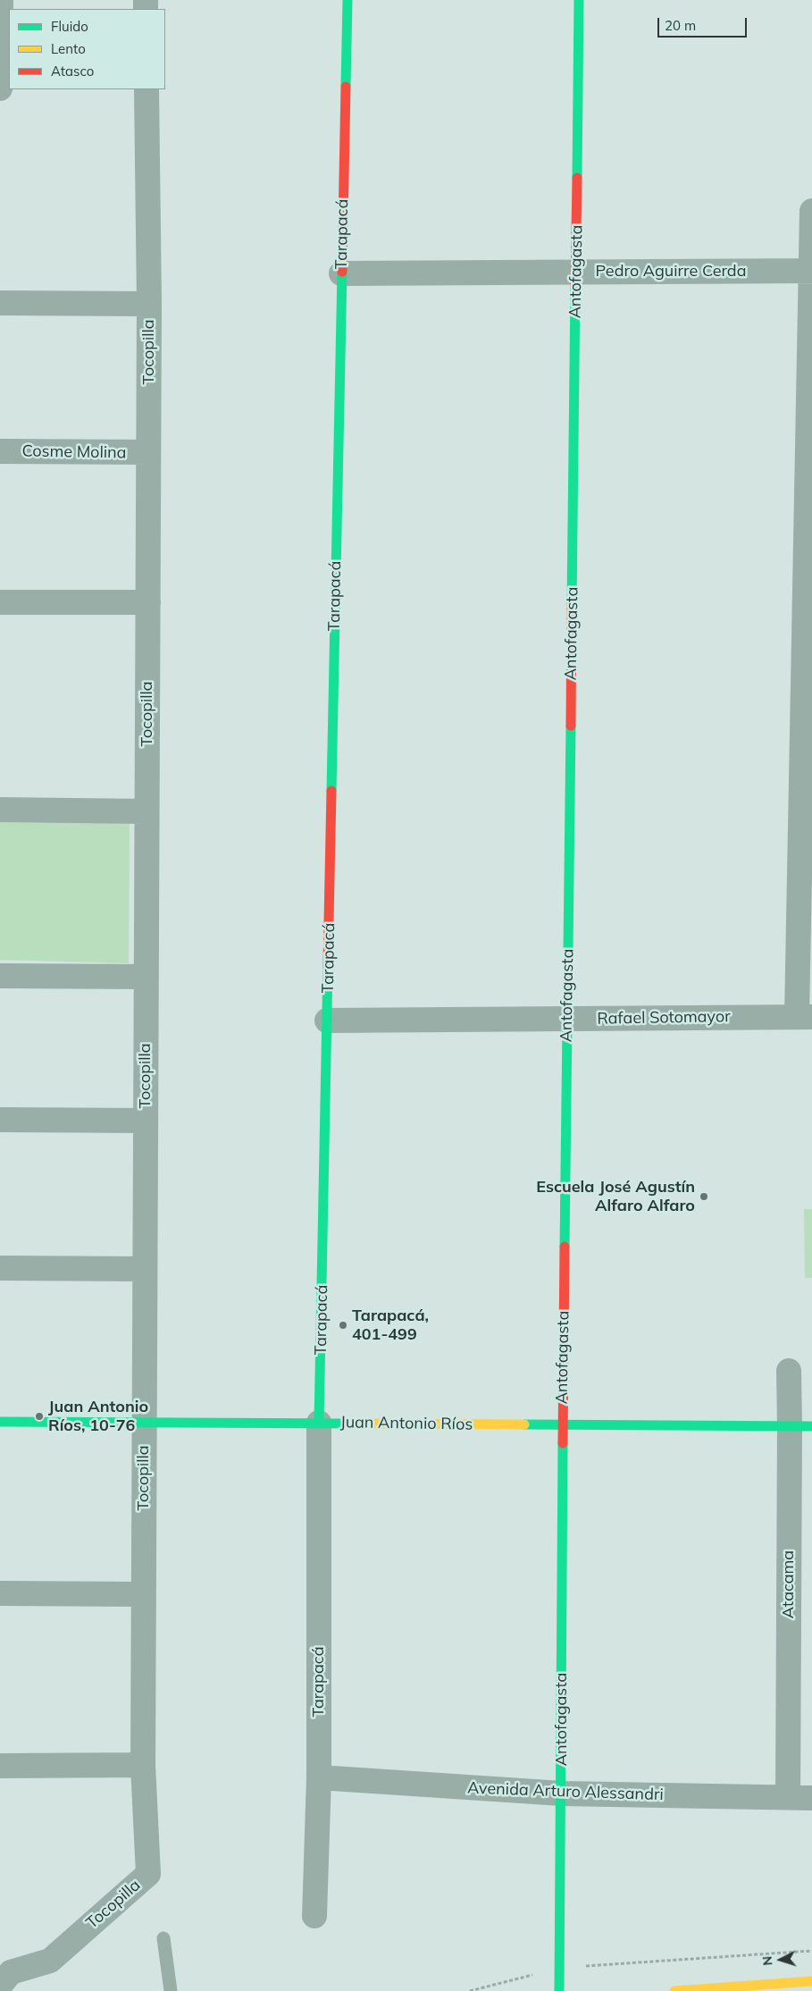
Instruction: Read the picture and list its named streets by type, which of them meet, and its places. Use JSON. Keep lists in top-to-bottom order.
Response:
{
  "streets": {
    "main road": ["Tarapacá", "Antofagasta", "Juan Antonio Ríos"],
    "street": [
      "Pedro Aguirre Cerda",
      "Tocopilla",
      "Cosme Molina",
      "Rafael Sotomayor",
      "Atacama",
      "Avenida Arturo Alessandri"
    ]
  },
  "crossings": [
    ["Tarapacá", "Pedro Aguirre Cerda"],
    ["Tarapacá", "Rafael Sotomayor"],
    ["Tarapacá", "Juan Antonio Ríos"],
    ["Tarapacá", "Avenida Arturo Alessandri"],
    ["Antofagasta", "Pedro Aguirre Cerda"],
    ["Antofagasta", "Rafael Sotomayor"],
    ["Antofagasta", "Juan Antonio Ríos"],
    ["Antofagasta", "Avenida Arturo Alessandri"],
    ["Tocopilla", "Cosme Molina"],
    ["Tocopilla", "Juan Antonio Ríos"],
    ["Juan Antonio Ríos", "Atacama"],
    ["Atacama", "Avenida Arturo Alessandri"]
  ],
  "places": ["Escuela José Agustín Alfaro Alfaro", "Tarapacá, 401-499", "Juan Antonio Ríos, 10-76"],
  "legend": ["Fluido", "Lento", "Atasco"],
  "scale_bar": "20 m",
  "north": "left"
}
